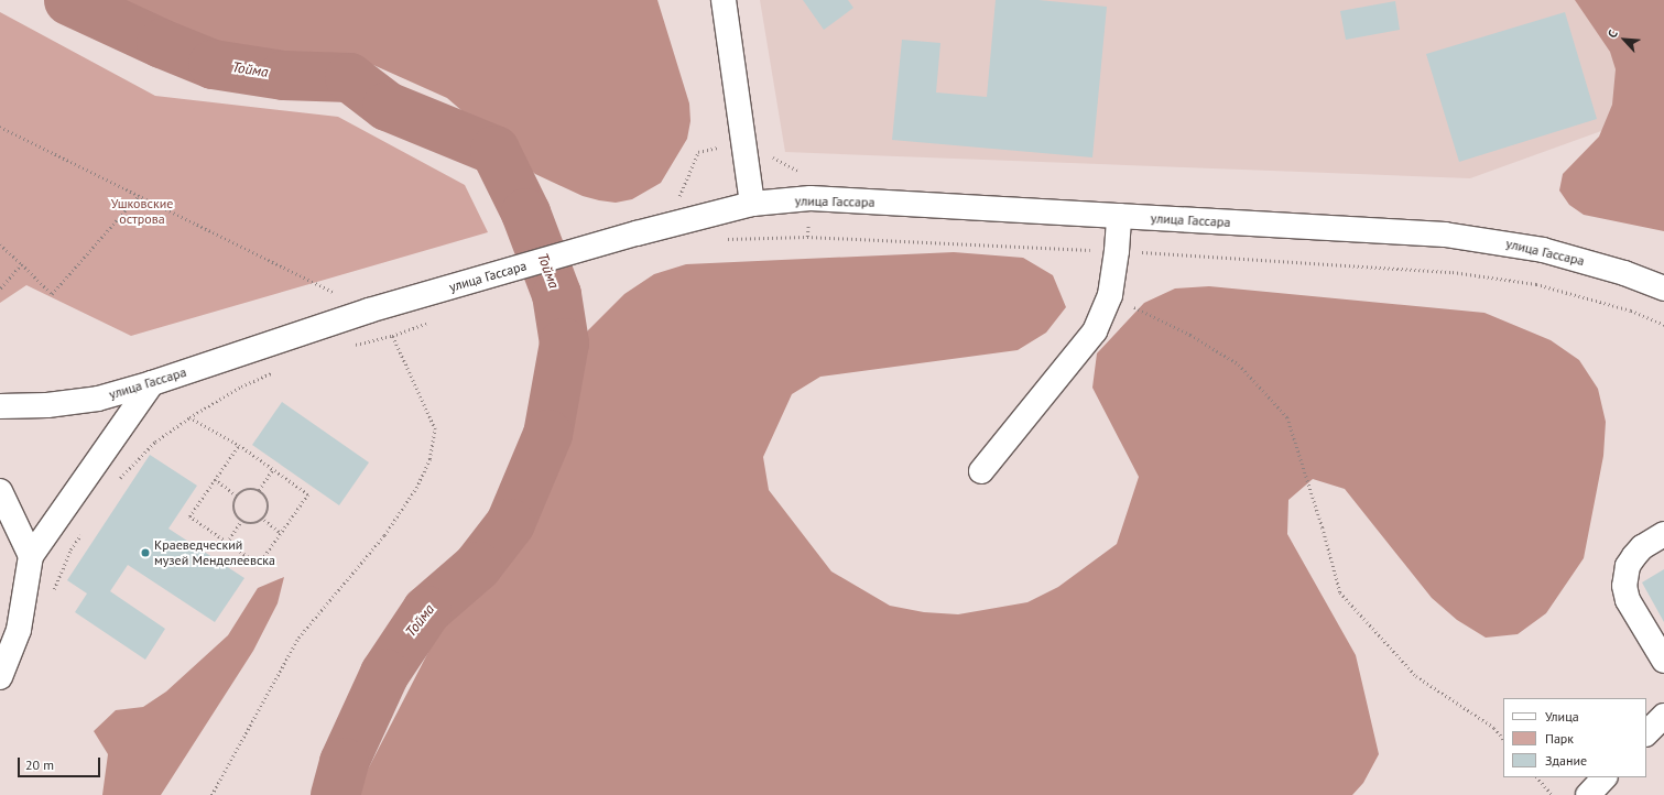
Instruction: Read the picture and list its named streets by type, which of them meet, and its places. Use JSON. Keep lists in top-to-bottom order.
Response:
{
  "streets": {
    "main road": ["улица Гассара"]
  },
  "water": ["Тойма"],
  "parks": ["Ушковские острова"],
  "places": ["Краеведческий музей Менделеевска"],
  "legend": ["Улица", "Парк", "Здание"],
  "scale_bar": "20 m",
  "north": "top left"
}
